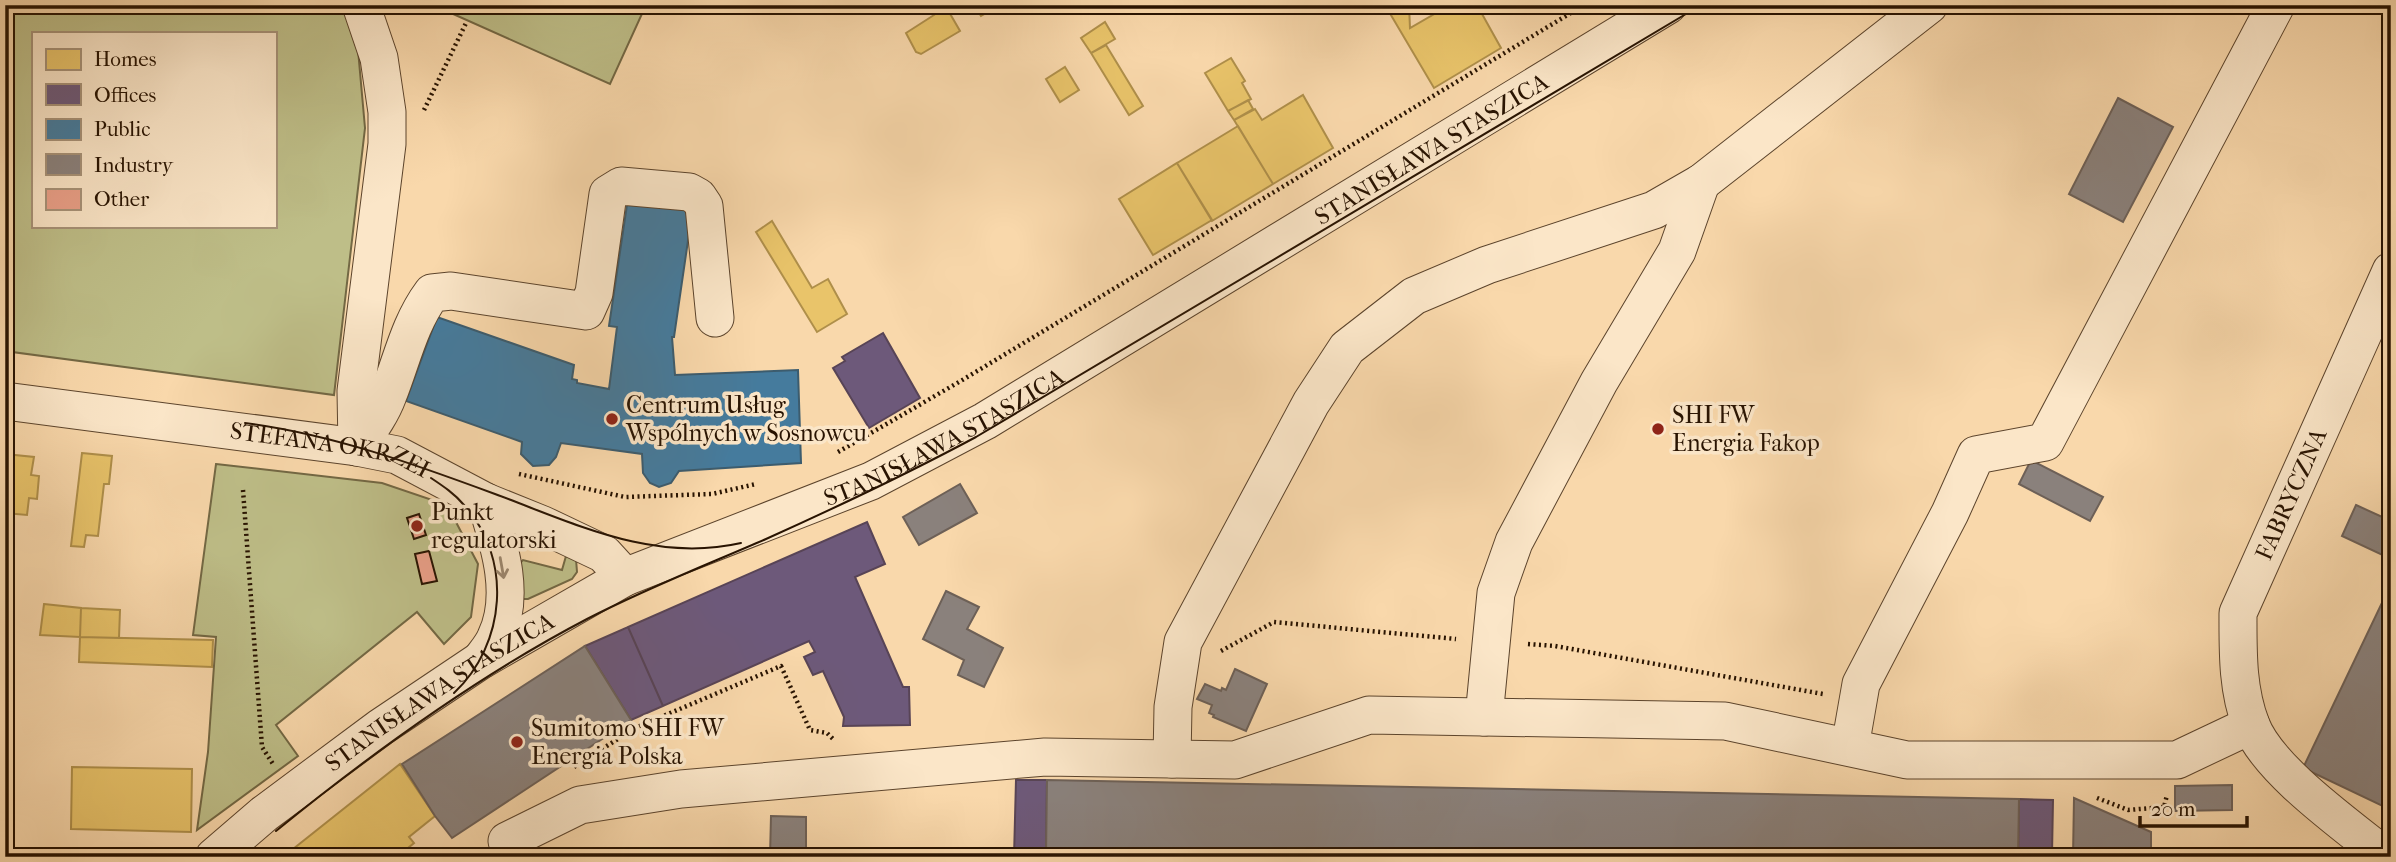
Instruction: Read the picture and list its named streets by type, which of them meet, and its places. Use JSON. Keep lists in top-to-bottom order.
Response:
{
  "streets": {
    "street": ["STANISŁAWA STASZICA", "STEFANA OKRZEI", "FABRYCZNA"]
  },
  "crossings": [
    ["STANISŁAWA STASZICA", "STEFANA OKRZEI"]
  ],
  "places": [
    "Centrum Usług Wspólnych w Sosnowcu",
    "SHI FW Energia Fakop",
    "Punkt regulatorski",
    "Sumitomo SHI FW Energia Polska"
  ],
  "legend": [
    "Homes",
    "Offices",
    "Public",
    "Industry",
    "Other"
  ],
  "scale_bar": "20 m"
}
